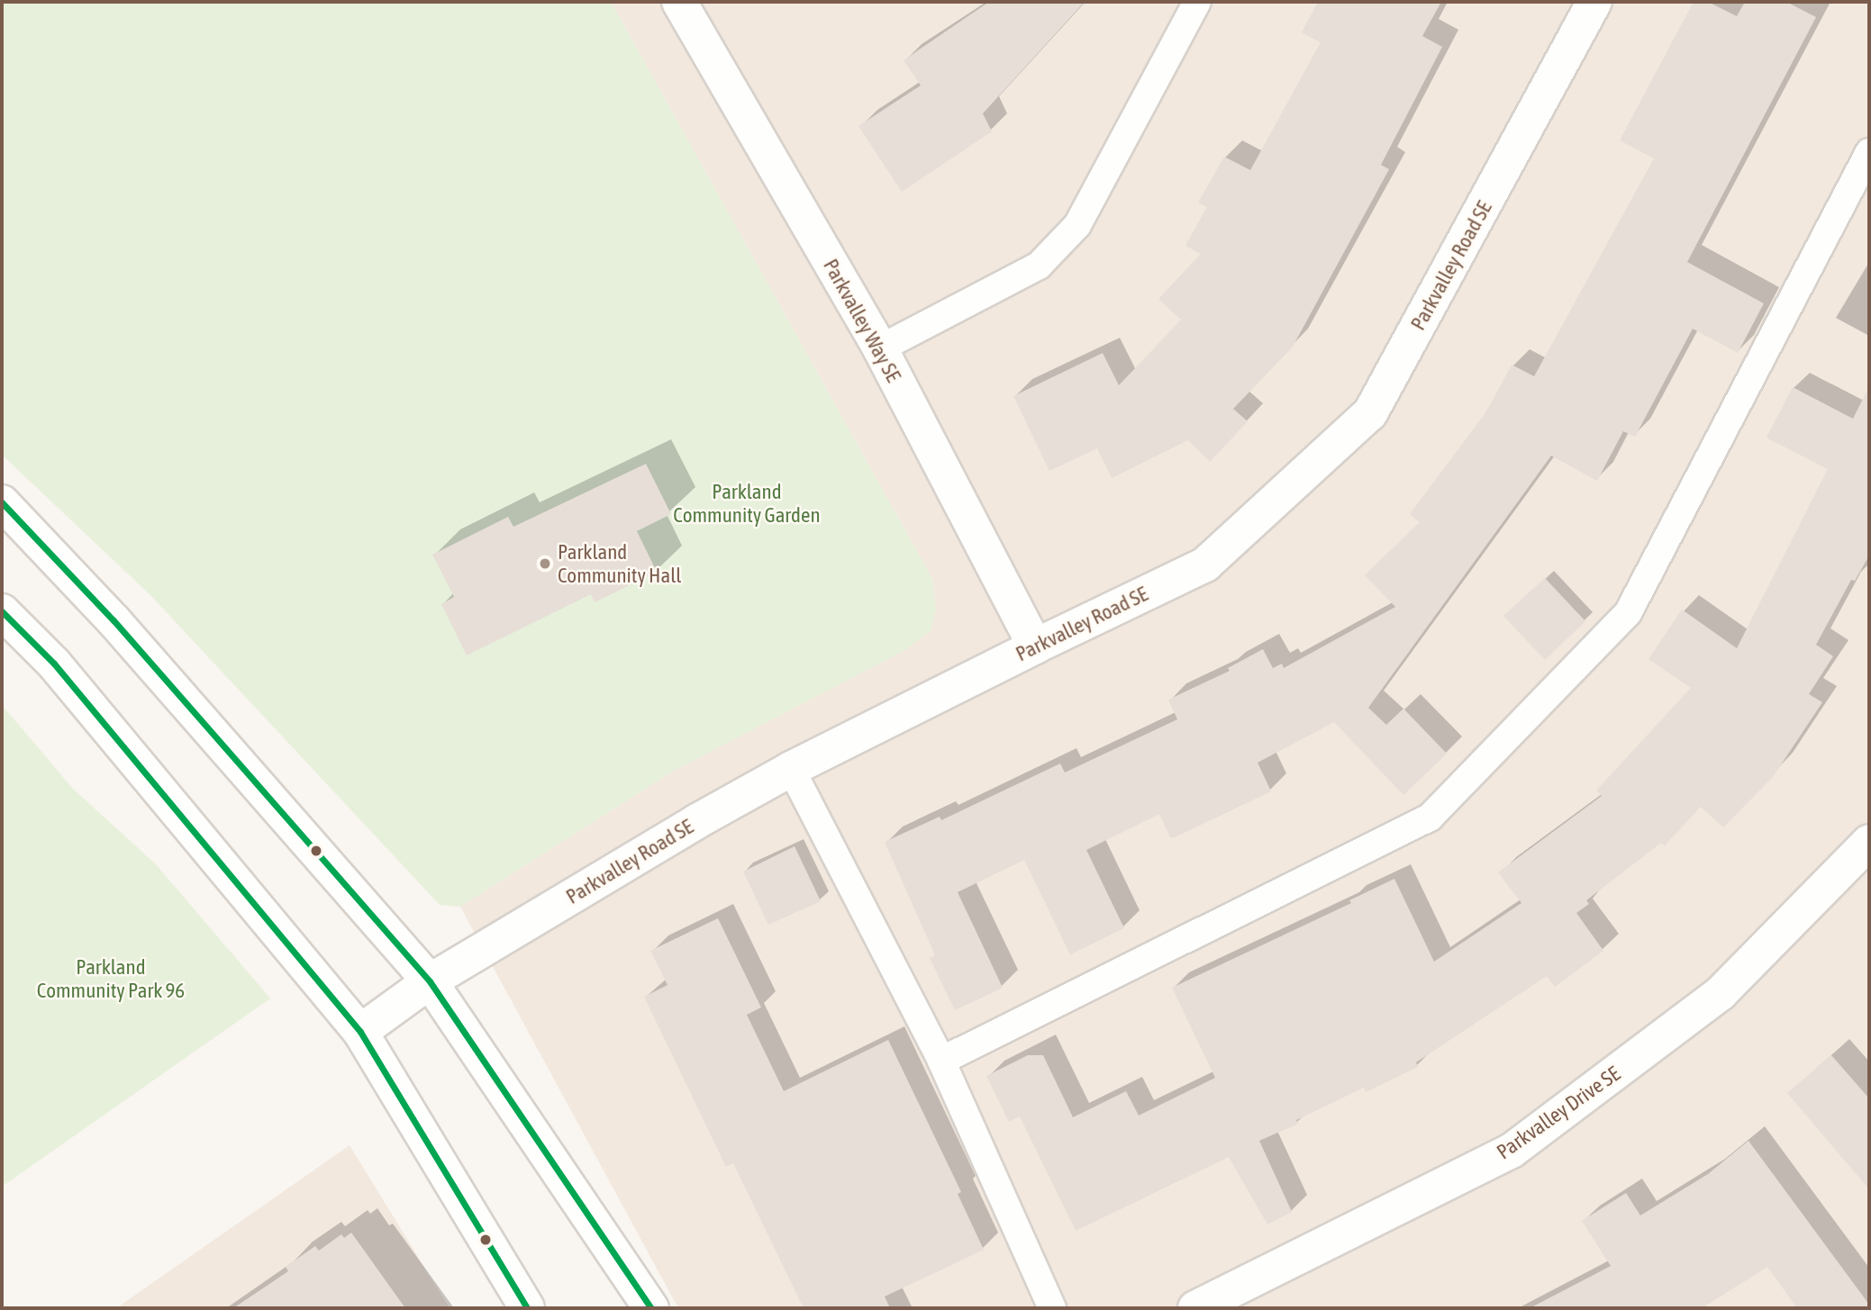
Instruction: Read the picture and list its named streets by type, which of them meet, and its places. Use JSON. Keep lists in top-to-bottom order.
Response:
{
  "streets": {
    "street": ["Parkvalley Road SE", "Parkvalley Way SE", "Parkvalley Drive SE"]
  },
  "crossings": [
    ["Parkvalley Road SE", "Parkvalley Way SE"]
  ],
  "parks": ["Parkland Community Garden", "Parkland Community Park 96"],
  "places": ["Parkland Community Hall"]
}
